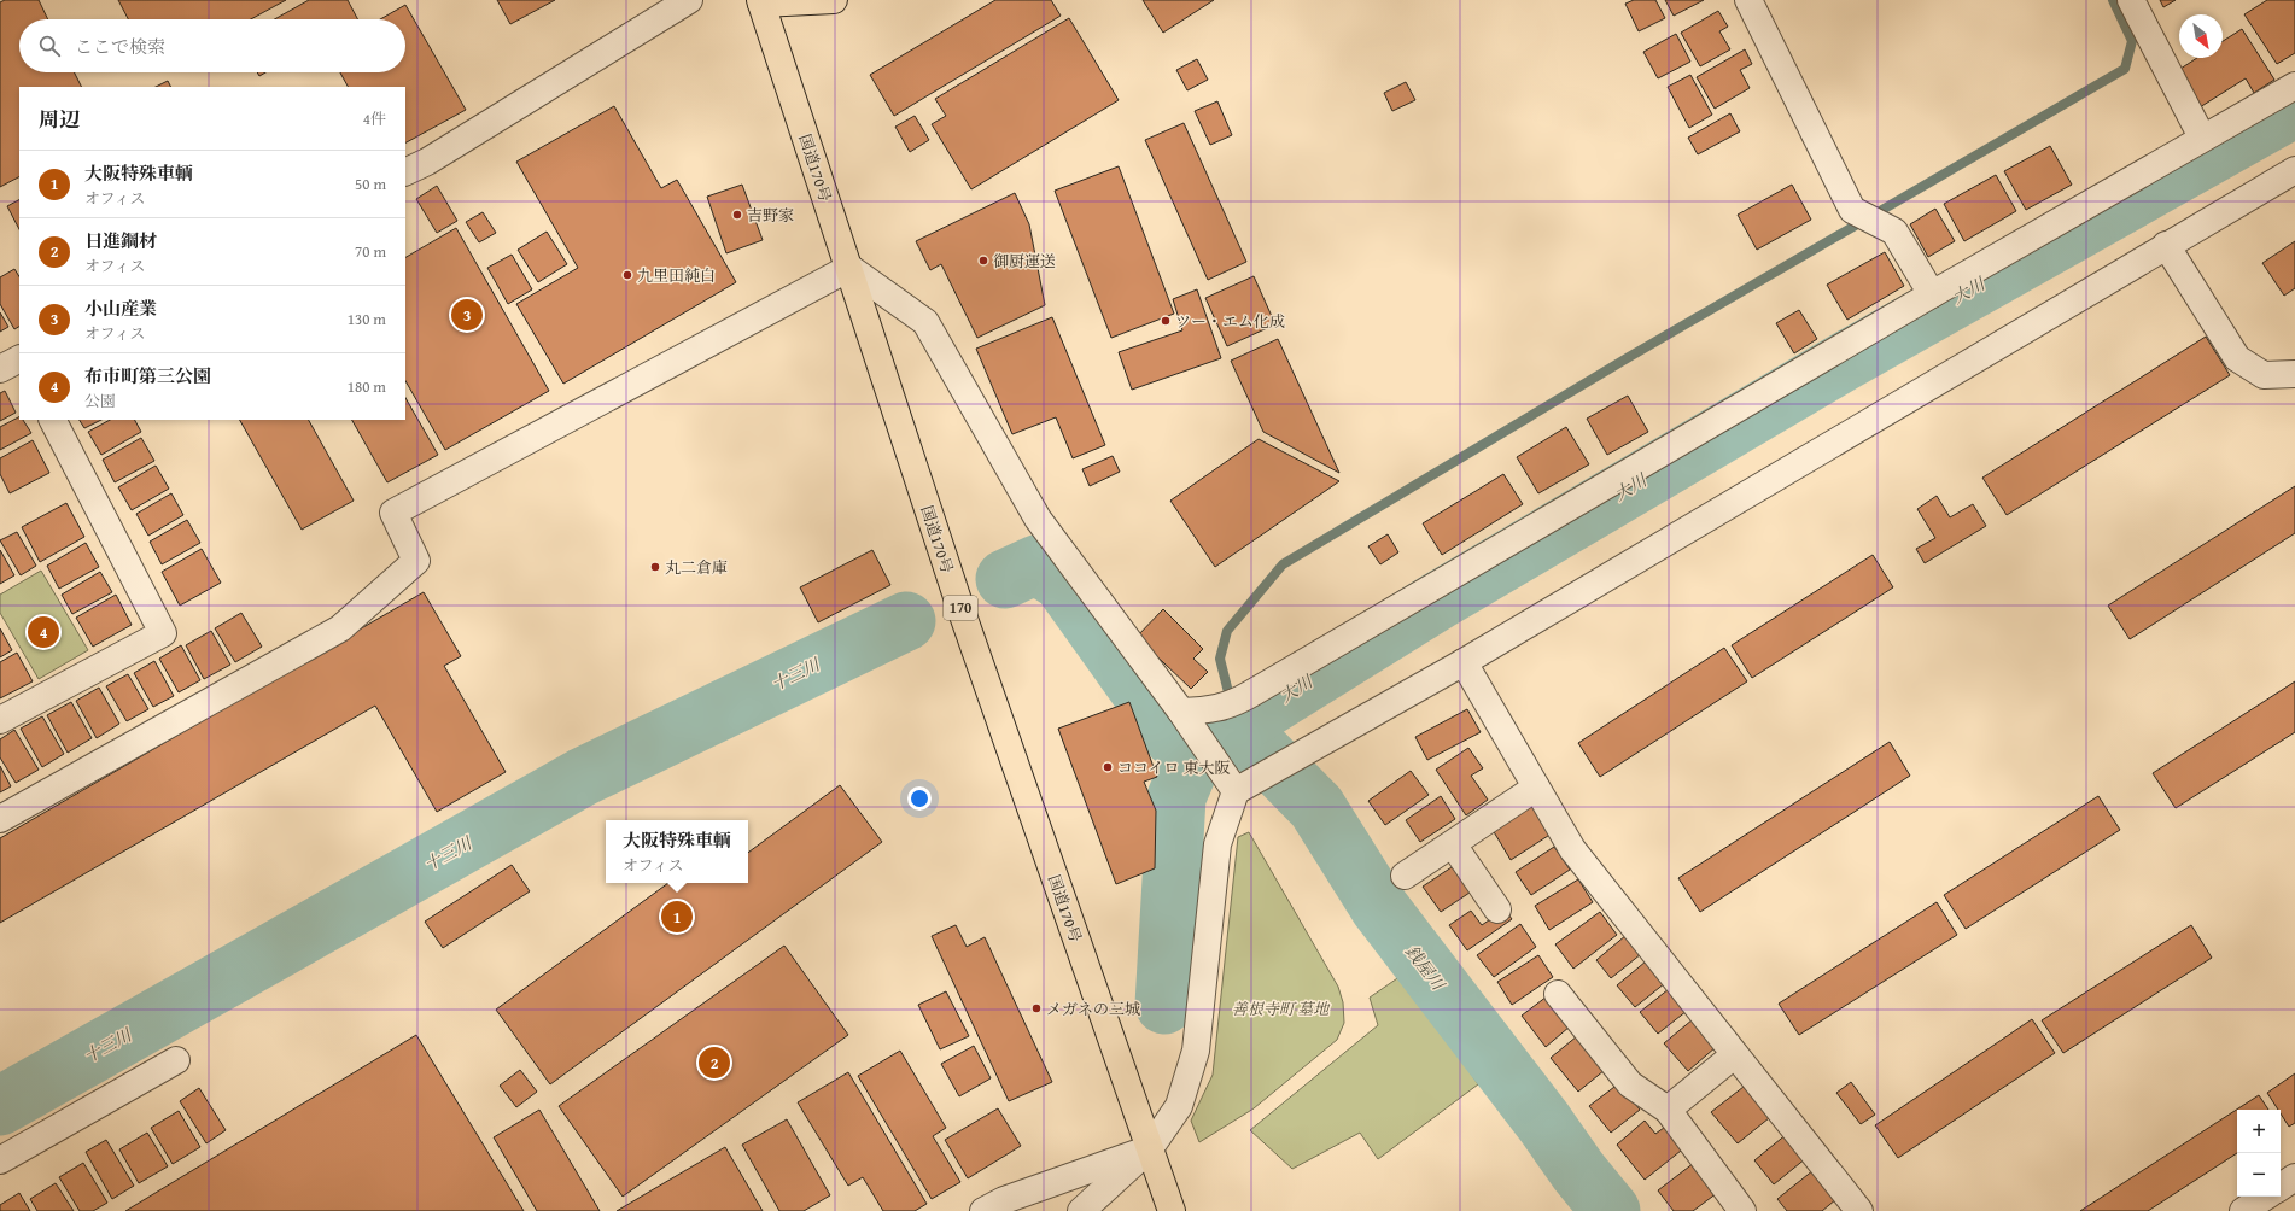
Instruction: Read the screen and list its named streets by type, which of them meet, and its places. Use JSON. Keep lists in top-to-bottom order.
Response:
{
  "streets": {
    "main road": ["国道170号", "170"]
  },
  "water": ["大川", "十三川", "銭屋川"],
  "parks": ["善根寺町 墓地"],
  "places": [
    "吉野家",
    "御厨運送",
    "九里田純白",
    "ツー・エム化成",
    "丸二倉庫",
    "ココイロ 東大阪",
    "メガネの三城"
  ],
  "north": "bottom right",
  "page": {
    "search": "ここで検索",
    "heading": ["周辺", "4件"],
    "list": [
      {
        "mark": "1",
        "name": "大阪特殊車輌",
        "note": "オフィス",
        "value": "50 m"
      },
      {
        "mark": "2",
        "name": "日進鋼材",
        "note": "オフィス",
        "value": "70 m"
      },
      {
        "mark": "3",
        "name": "小山産業",
        "note": "オフィス",
        "value": "130 m"
      },
      {
        "mark": "4",
        "name": "布市町第三公園",
        "note": "公園",
        "value": "180 m"
      }
    ],
    "pins": [
      "3",
      "4",
      "1",
      "2"
    ],
    "popup": ["大阪特殊車輌", "オフィス"],
    "map_buttons": ["+", "−"]
  }
}
